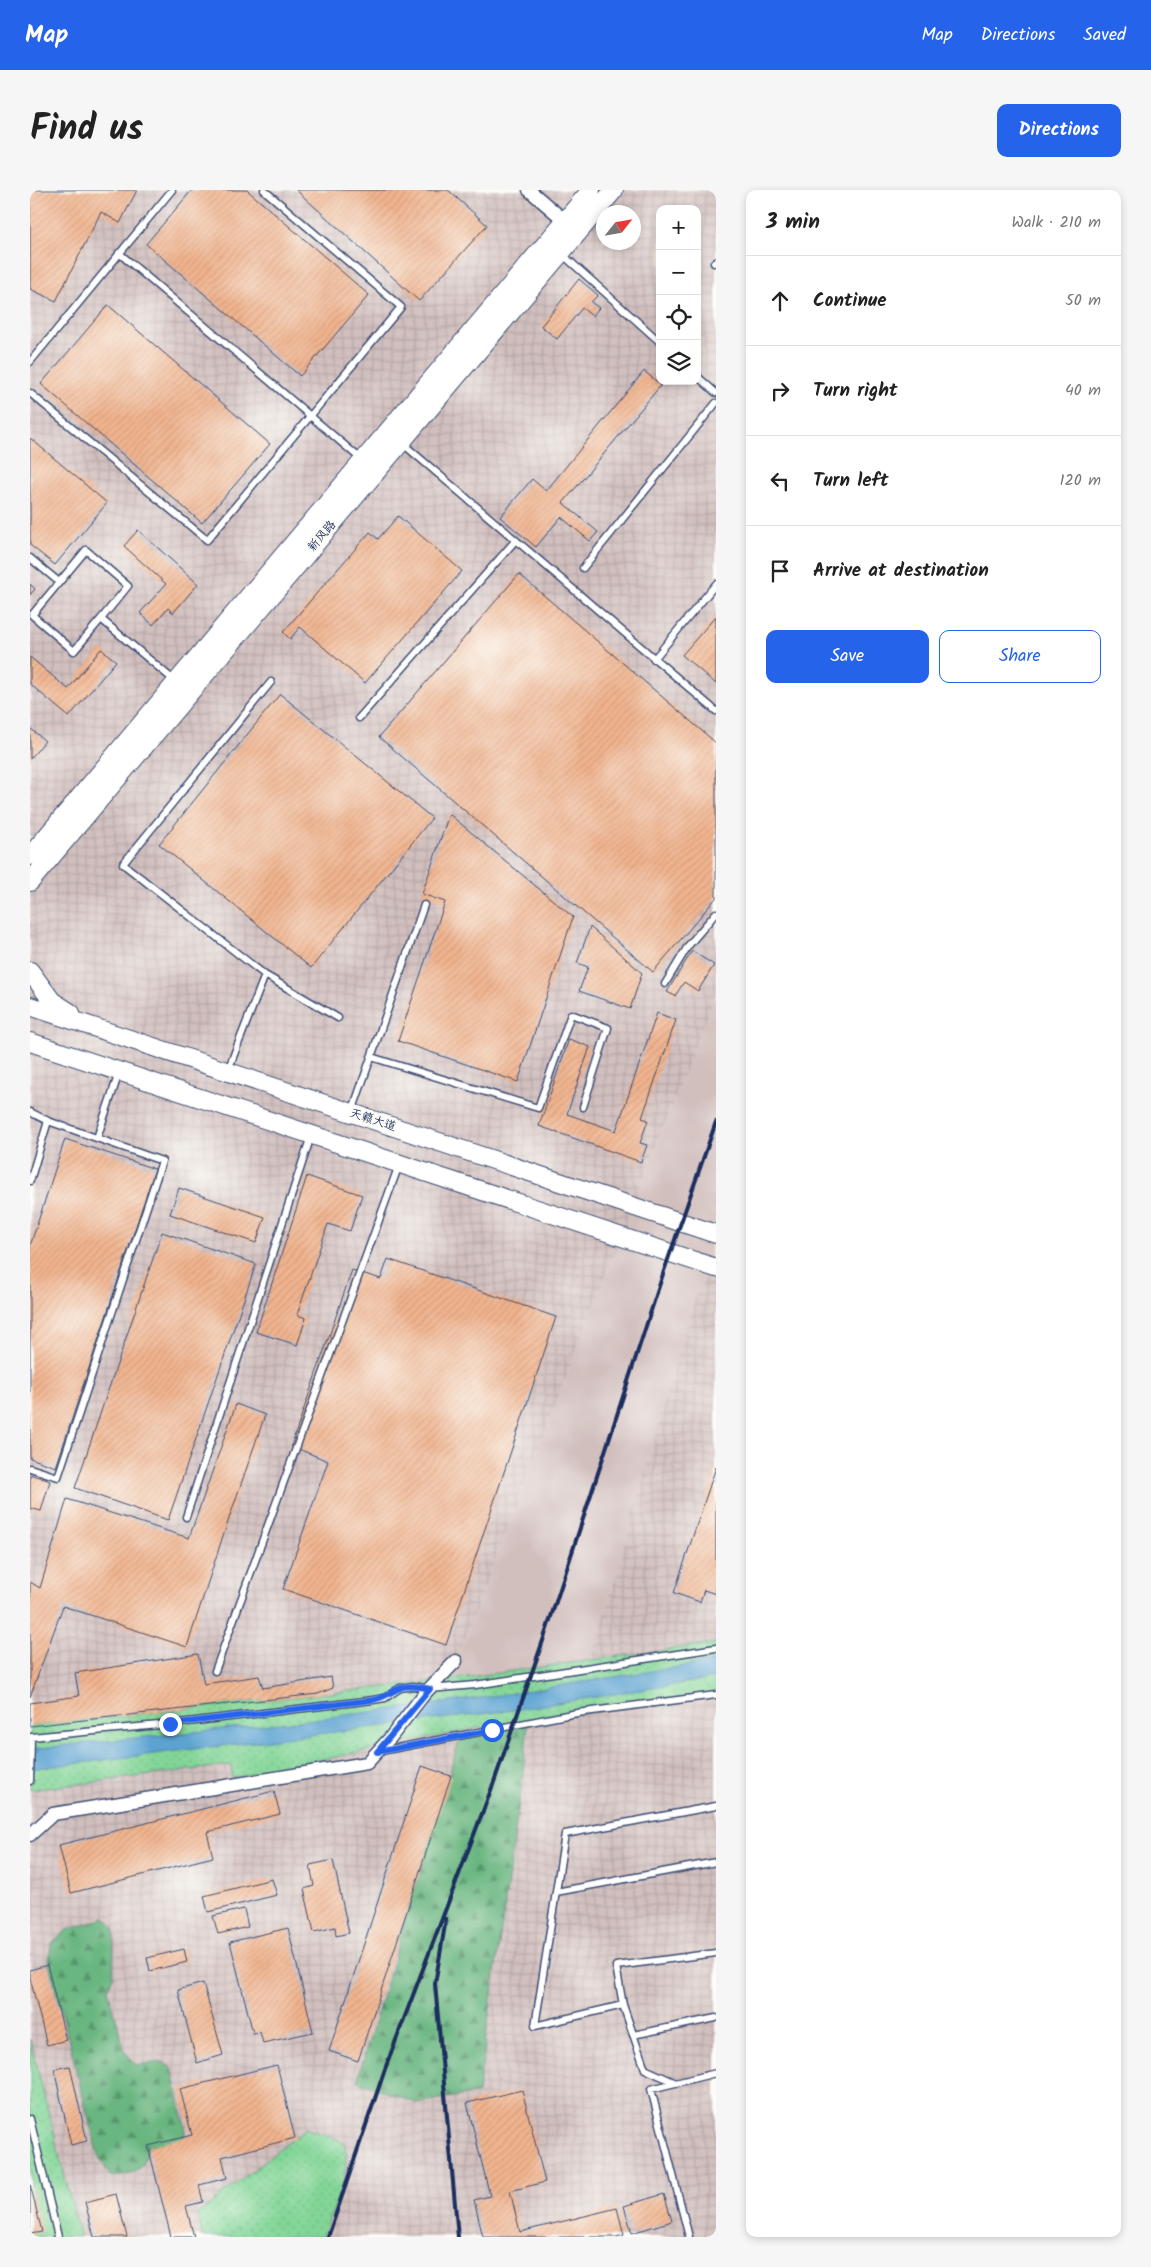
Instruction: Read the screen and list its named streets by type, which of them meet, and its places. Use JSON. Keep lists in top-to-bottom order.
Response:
{
  "streets": {
    "street": ["新风路", "天籁大道"]
  },
  "north": "top right",
  "page": {
    "header": "Map",
    "nav": ["Map", "Directions", "Saved"],
    "title": "Find us",
    "buttons": [
      "Directions",
      ["Save", "Share"]
    ],
    "heading": ["3 min", "Walk · 210 m"],
    "map_buttons": ["+", "−"],
    "list": [
      ["Continue", "50 m"],
      ["Turn right", "40 m"],
      ["Turn left", "120 m"],
      "Arrive at destination"
    ]
  }
}
